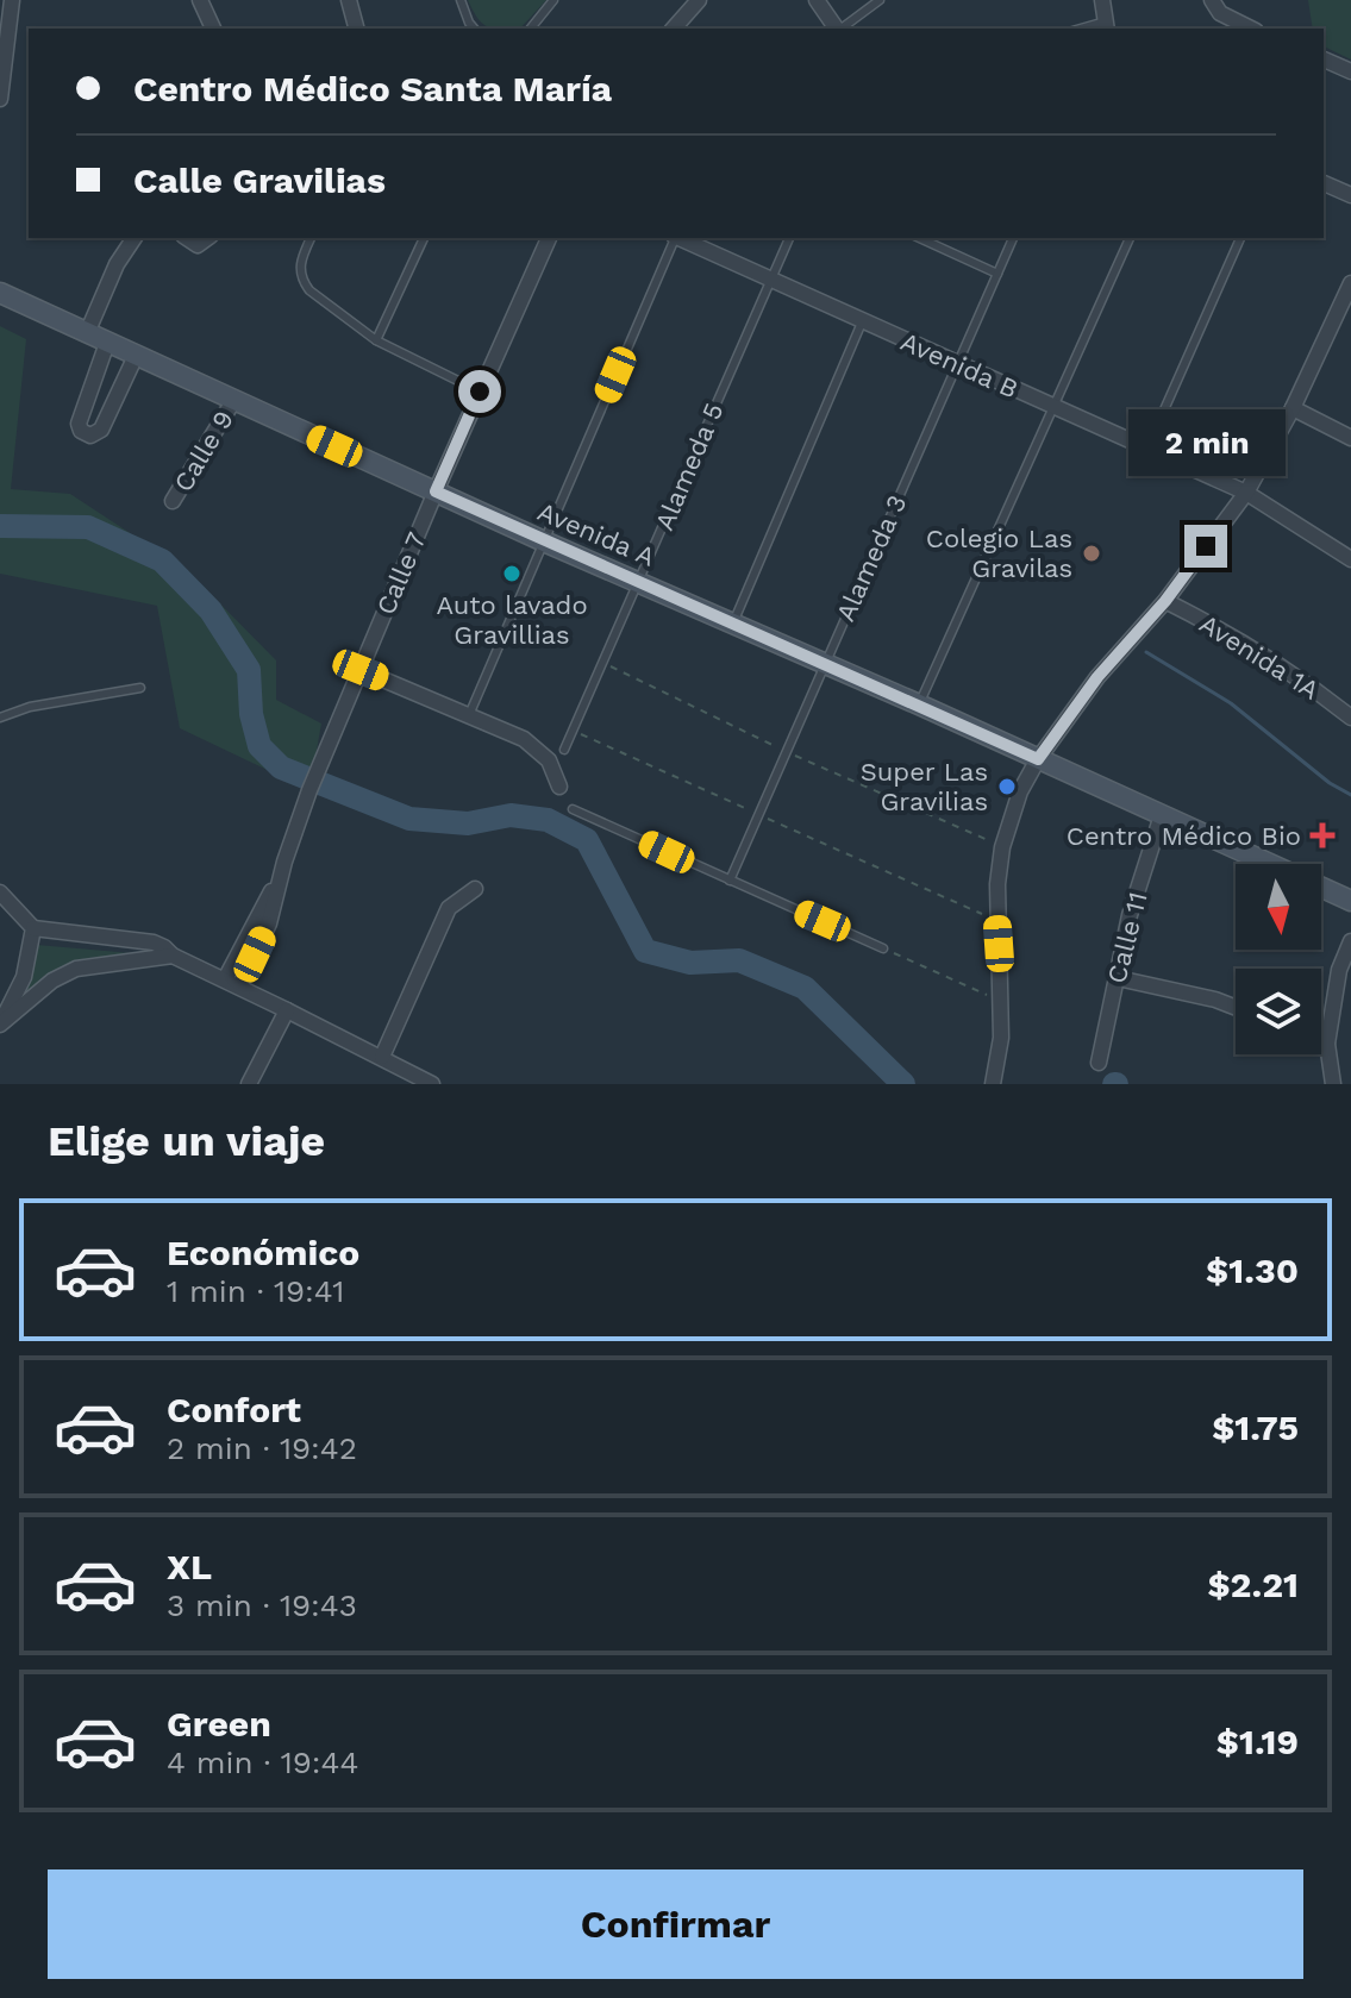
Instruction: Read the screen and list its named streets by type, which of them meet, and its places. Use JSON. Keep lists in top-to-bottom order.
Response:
{
  "streets": {
    "street": [
      "Avenida B",
      "Calle 9",
      "Avenida A",
      "Calle 7",
      "Avenida 1A",
      "Calle 11"
    ],
    "lane": ["Alameda 5", "Alameda 3"]
  },
  "crossings": [
    ["Avenida B", "Alameda 5"],
    ["Avenida B", "Alameda 3"],
    ["Calle 9", "Avenida A"],
    ["Alameda 5", "Avenida A"],
    ["Avenida A", "Alameda 3"],
    ["Avenida A", "Calle 7"],
    ["Avenida A", "Calle 11"]
  ],
  "places": {
    "other": ["Colegio Las Gravilas", "Auto lavado Gravillias", "Super Las Gravilias"],
    "health": ["Centro Médico Bio"]
  },
  "north": "bottom",
  "page": {
    "banner": ["Centro Médico Santa María", "Calle Gravilias"],
    "bubble": "2 min",
    "heading": "Elige un viaje",
    "list": [
      {
        "name": "Económico",
        "note": "1 min · 19:41",
        "value": "$1.30"
      },
      {
        "name": "Confort",
        "note": "2 min · 19:42",
        "value": "$1.75"
      },
      {
        "name": "XL",
        "note": "3 min · 19:43",
        "value": "$2.21"
      },
      {
        "name": "Green",
        "note": "4 min · 19:44",
        "value": "$1.19"
      }
    ],
    "buttons": "Confirmar"
  }
}
